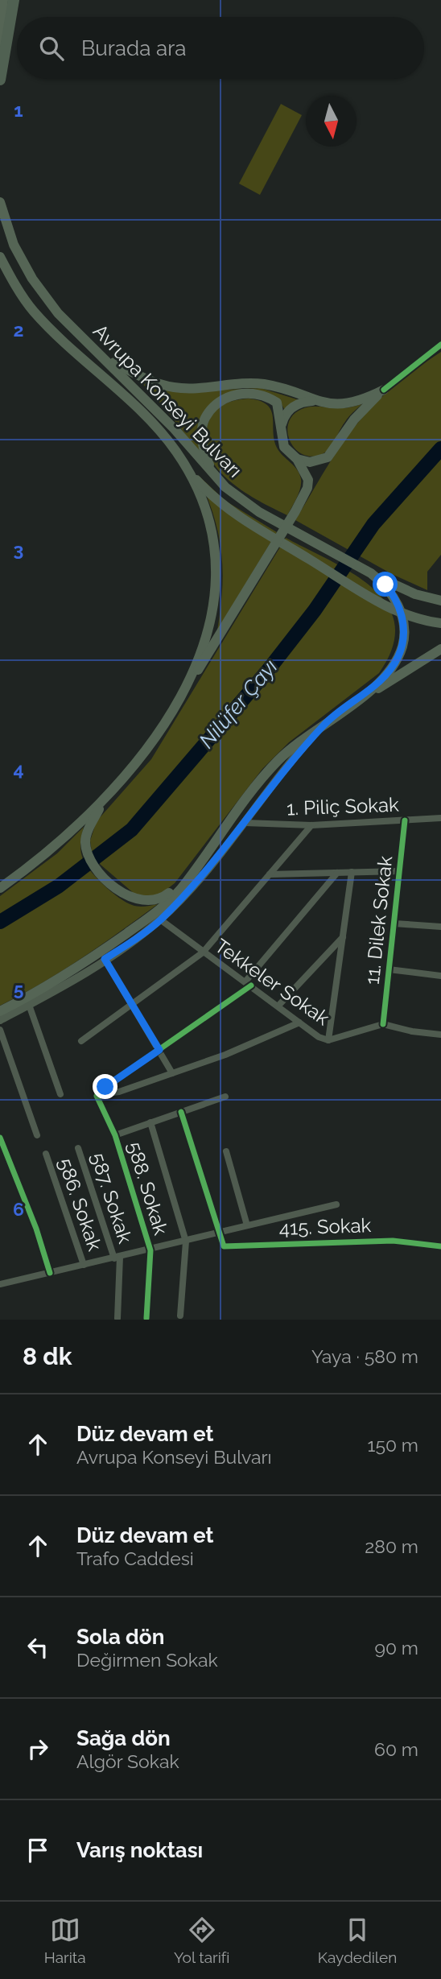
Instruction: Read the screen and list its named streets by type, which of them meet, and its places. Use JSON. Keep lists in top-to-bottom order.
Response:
{
  "streets": {
    "main road": ["Avrupa Konseyi Bulvarı"],
    "street": [
      "1. Piliç Sokak",
      "11. Dilek Sokak",
      "Tekkeler Sokak",
      "588. Sokak",
      "587. Sokak",
      "586. Sokak",
      "415. Sokak"
    ]
  },
  "crossings": [
    ["1. Piliç Sokak", "11. Dilek Sokak"],
    ["11. Dilek Sokak", "Tekkeler Sokak"]
  ],
  "water": ["Nilüfer Çayı"],
  "north": "bottom",
  "page": {
    "search": "Burada ara",
    "heading": ["8 dk", "Yaya · 580 m"],
    "list": [
      ["Düz devam et", "Avrupa Konseyi Bulvarı", "150 m"],
      ["Düz devam et", "Trafo Caddesi", "280 m"],
      ["Sola dön", "Değirmen Sokak", "90 m"],
      ["Sağa dön", "Algör Sokak", "60 m"],
      "Varış noktası"
    ],
    "nav": ["Harita", "Yol tarifi", "Kaydedilen"]
  },
  "grid": {
    "rows": [
      "1",
      "2",
      "3",
      "4",
      "5",
      "6"
    ]
  }
}
